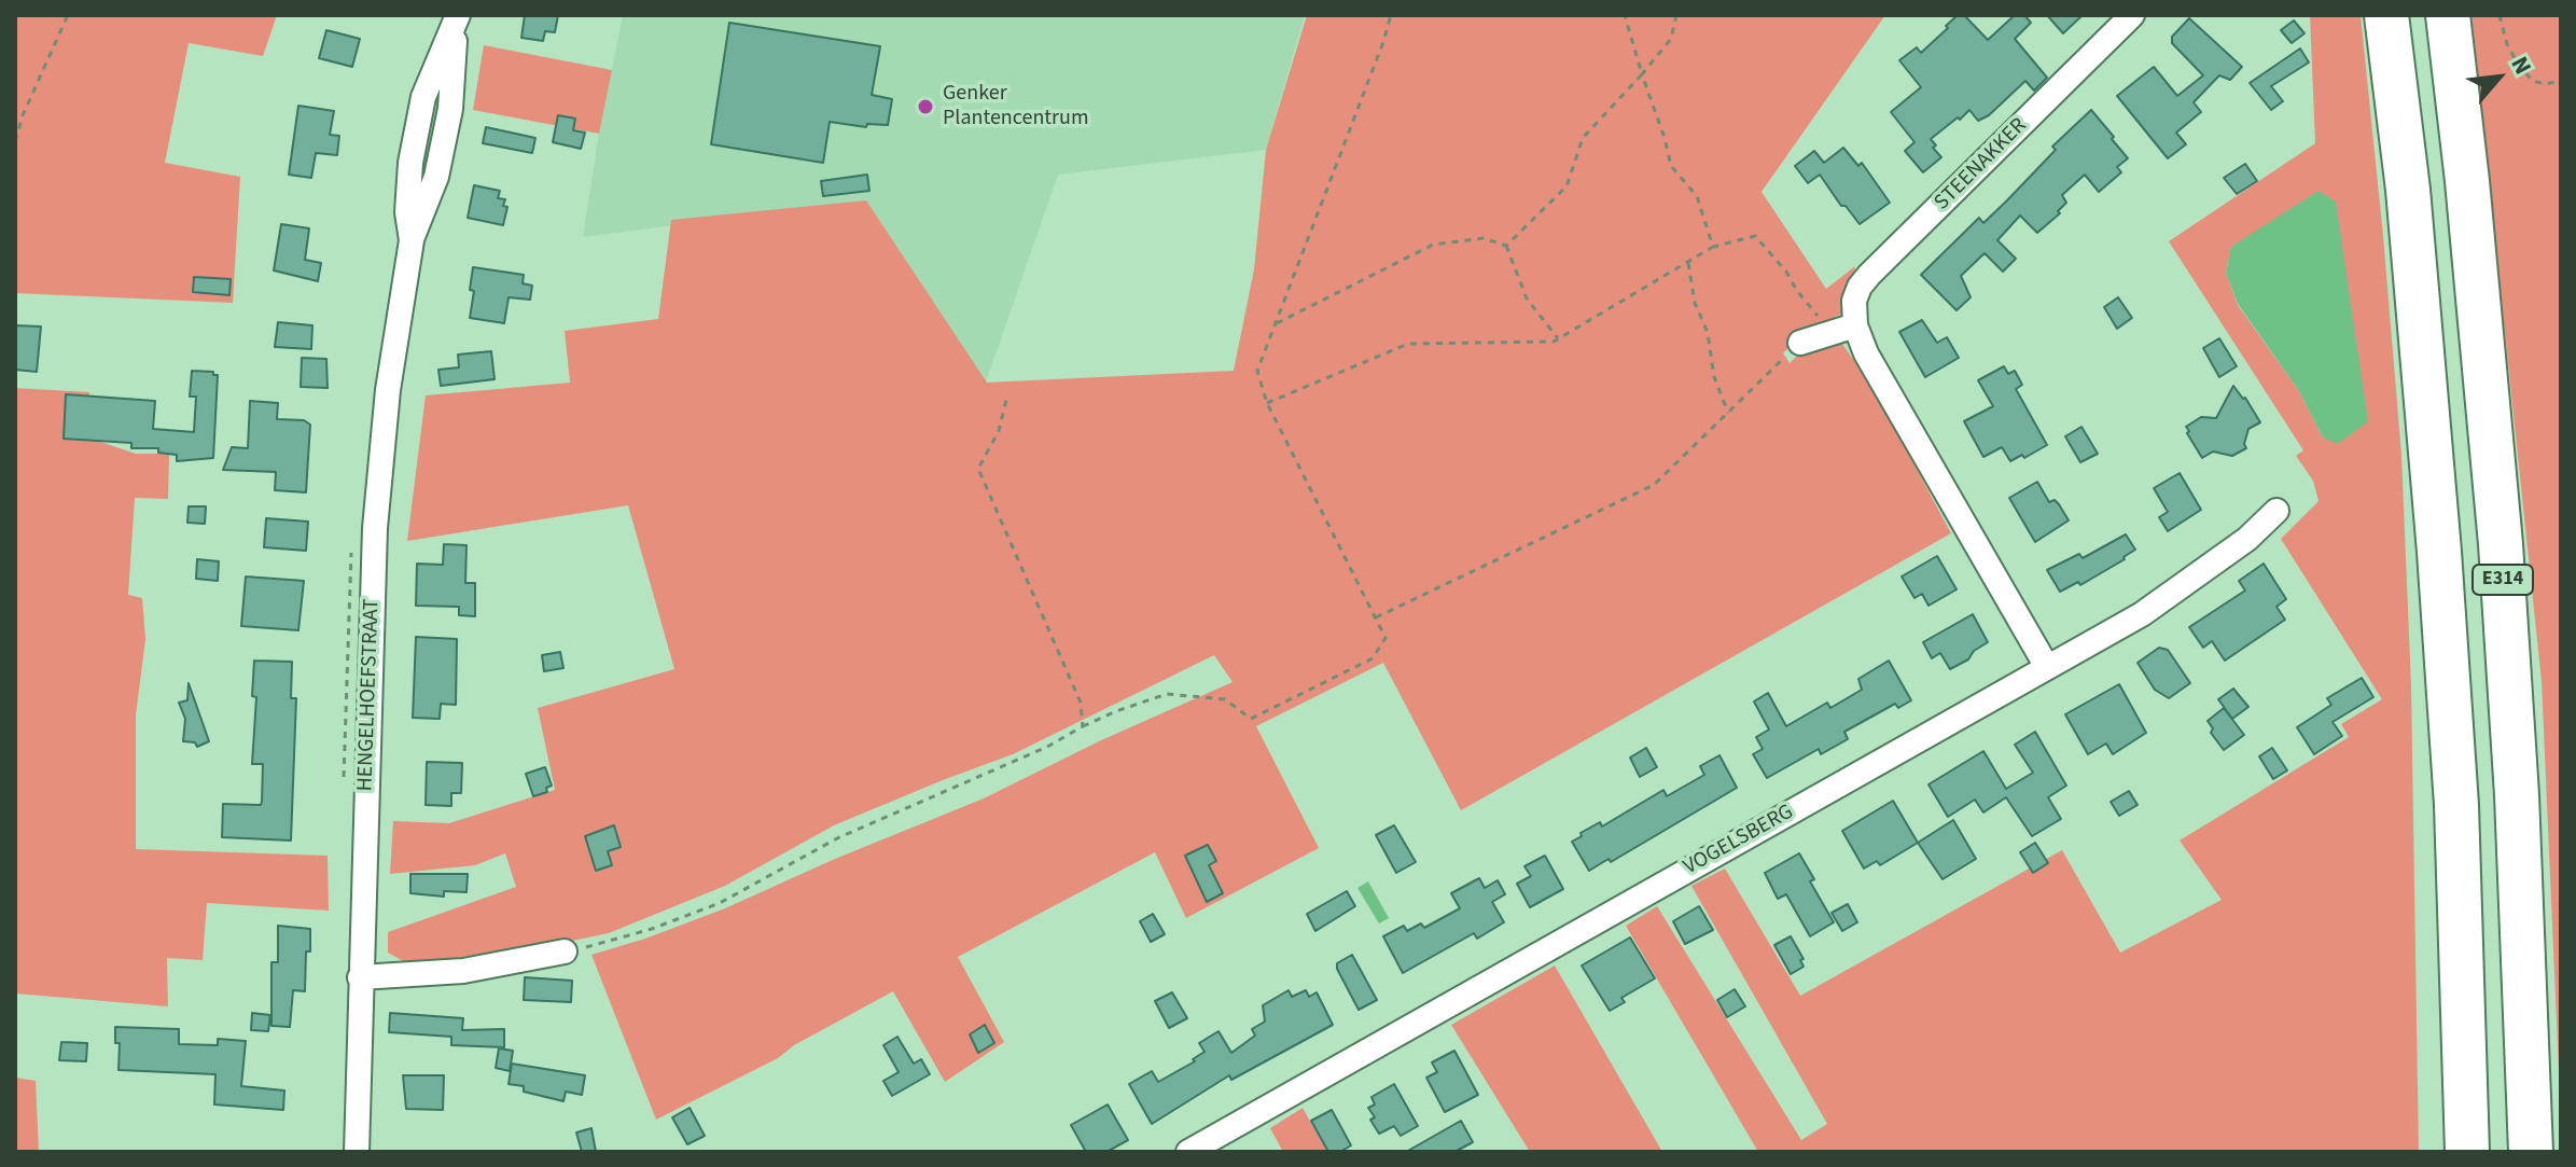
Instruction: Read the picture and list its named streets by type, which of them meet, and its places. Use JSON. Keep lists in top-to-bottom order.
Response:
{
  "streets": {
    "highway": ["E314"],
    "street": ["STEENAKKER", "HENGELHOEFSTRAAT", "VOGELSBERG"]
  },
  "places": ["Genker Plantencentrum"],
  "north": "top right"
}
